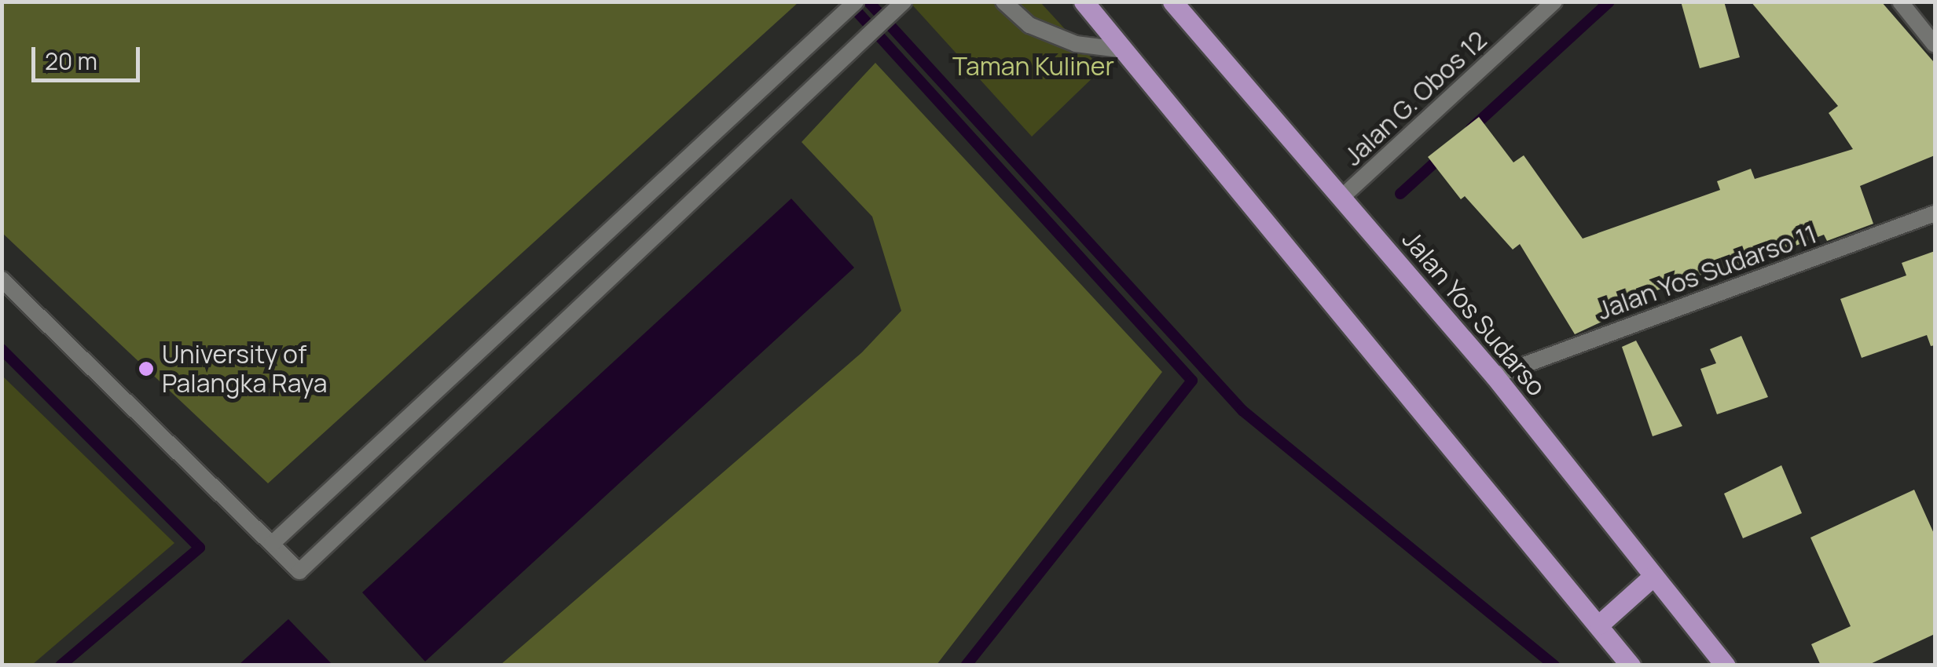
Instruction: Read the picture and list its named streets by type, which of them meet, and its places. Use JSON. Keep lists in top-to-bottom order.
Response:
{
  "streets": {
    "main road": ["Jalan Yos Sudarso"],
    "street": ["Jalan G. Obos 12", "Jalan Yos Sudarso 11"]
  },
  "crossings": [
    ["Jalan G. Obos 12", "Jalan Yos Sudarso"],
    ["Jalan Yos Sudarso 11", "Jalan Yos Sudarso"]
  ],
  "parks": ["Taman Kuliner"],
  "places": ["University of Palangka Raya"],
  "scale_bar": "20 m"
}
